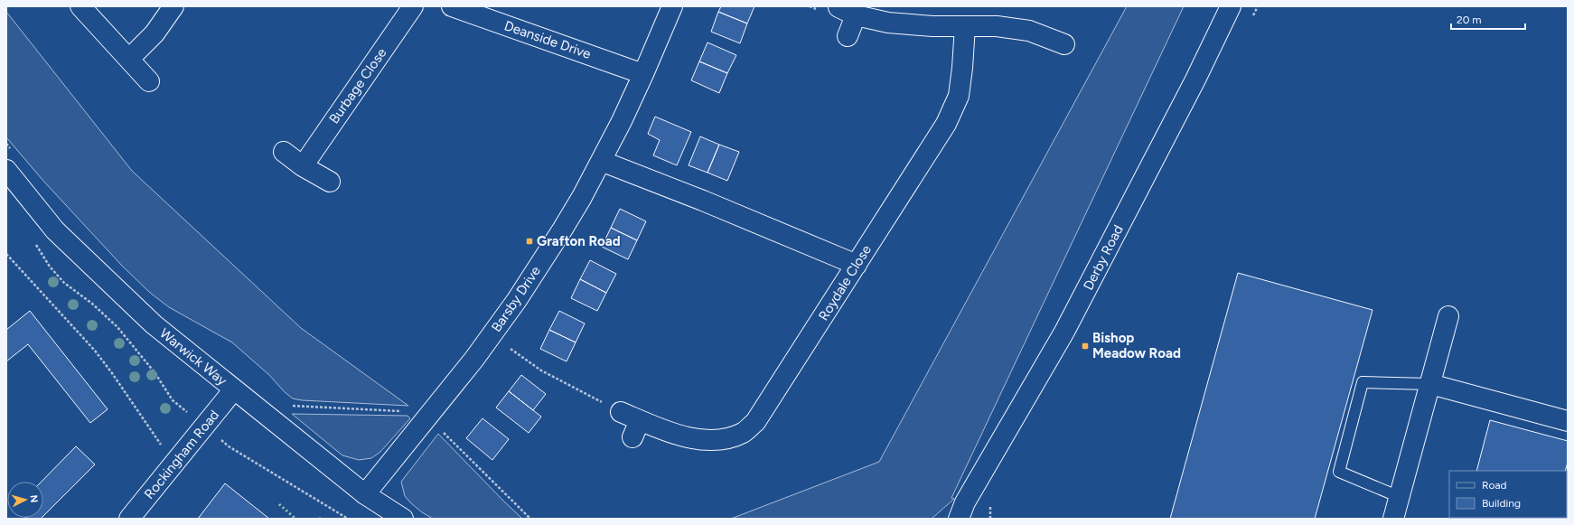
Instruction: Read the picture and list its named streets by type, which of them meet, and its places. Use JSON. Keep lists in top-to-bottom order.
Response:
{
  "streets": {
    "main road": [
      "Deanside Drive",
      "Burbage Close",
      "Derby Road",
      "Roydale Close",
      "Barsby Drive",
      "Warwick Way",
      "Rockingham Road"
    ]
  },
  "crossings": [
    ["Deanside Drive", "Barsby Drive"],
    ["Barsby Drive", "Warwick Way"],
    ["Warwick Way", "Rockingham Road"]
  ],
  "places": {
    "transit": ["Grafton Road", "Bishop Meadow Road"]
  },
  "legend": ["Road", "Building"],
  "scale_bar": "20 m",
  "north": "right"
}
